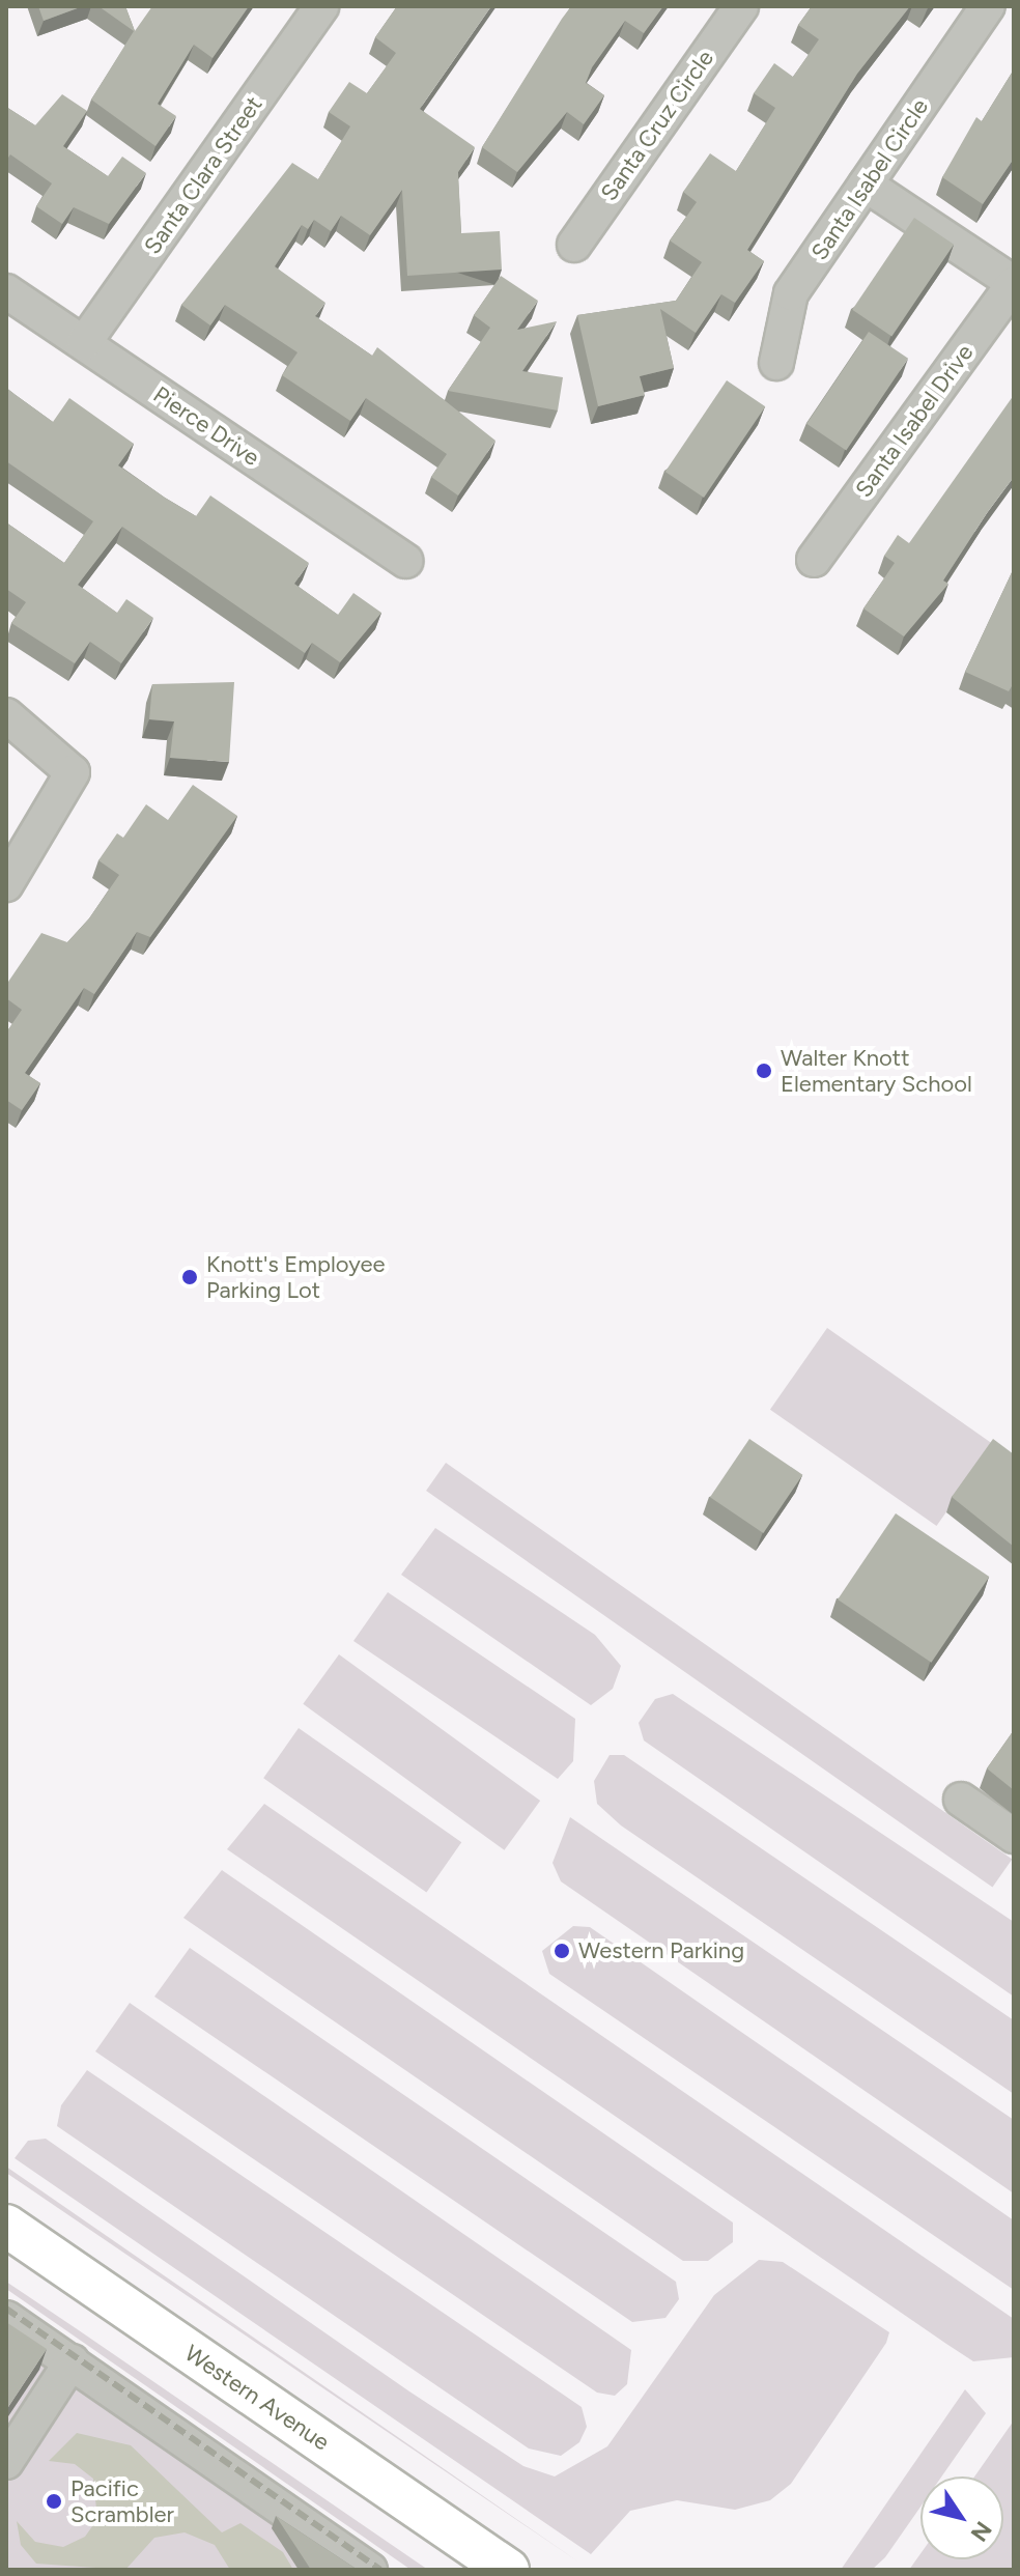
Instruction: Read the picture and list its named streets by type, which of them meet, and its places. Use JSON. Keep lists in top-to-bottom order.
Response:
{
  "streets": {
    "main road": ["Western Avenue"],
    "street": [
      "Santa Cruz Circle",
      "Santa Clara Street",
      "Santa Isabel Circle",
      "Santa Isabel Drive",
      "Pierce Drive"
    ]
  },
  "crossings": [
    ["Santa Clara Street", "Pierce Drive"]
  ],
  "places": [
    "Walter Knott Elementary School",
    "Knott's Employee Parking Lot",
    "Western Parking",
    "Pacific Scrambler"
  ],
  "north": "bottom right"
}
